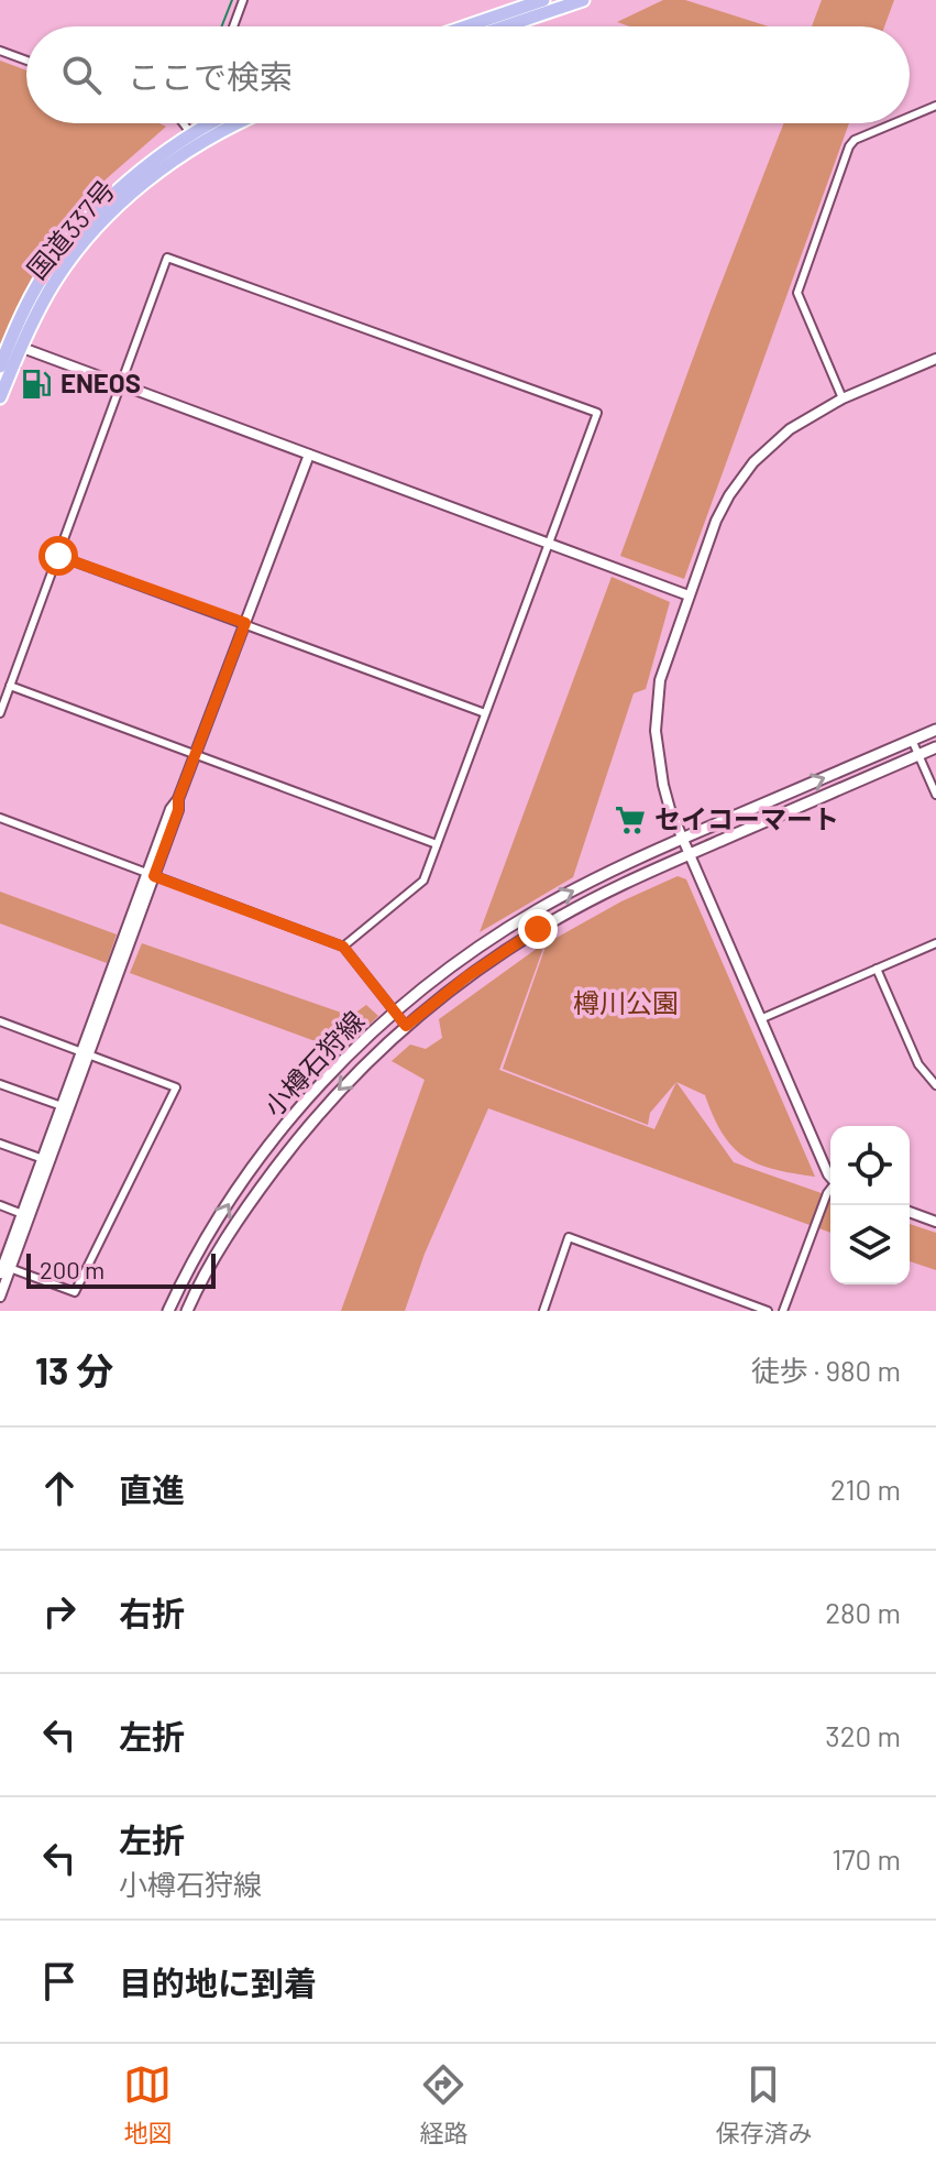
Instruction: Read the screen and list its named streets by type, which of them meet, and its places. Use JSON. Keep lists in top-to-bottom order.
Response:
{
  "streets": {
    "highway": ["国道337号"],
    "main road": ["小樽石狩線"]
  },
  "parks": ["樽川公園"],
  "places": {
    "fuel station": ["ENEOS"],
    "supermarket": ["セイコーマート"]
  },
  "scale_bar": "200 m",
  "page": {
    "search": "ここで検索",
    "scale": "200 m",
    "heading": ["13 分", "徒歩 · 980 m"],
    "list": [
      ["直進", "210 m"],
      ["右折", "280 m"],
      ["左折", "320 m"],
      ["左折", "小樽石狩線", "170 m"],
      "目的地に到着"
    ],
    "nav": ["地図", "経路", "保存済み"]
  }
}
